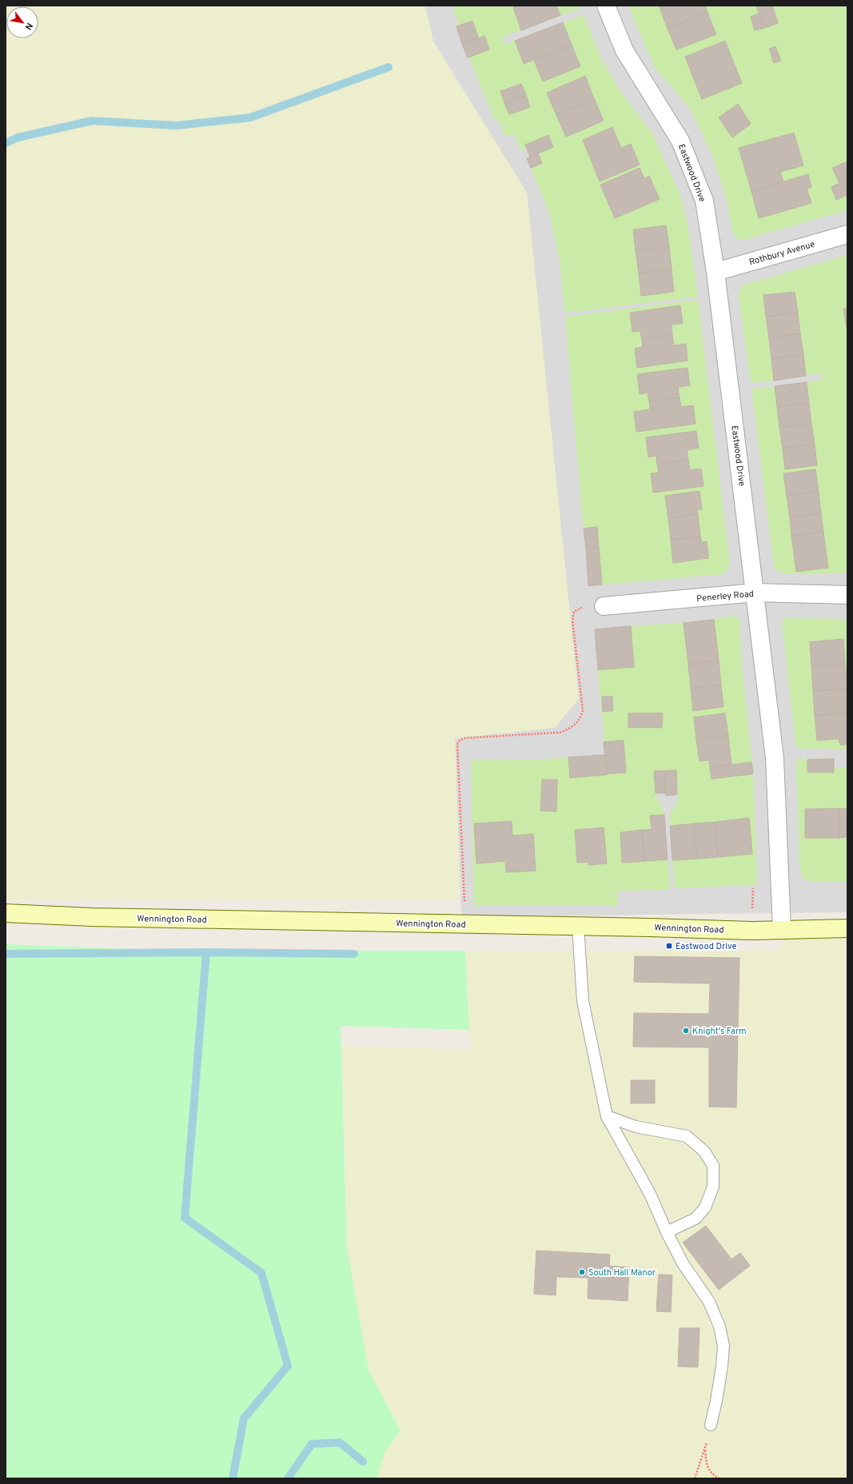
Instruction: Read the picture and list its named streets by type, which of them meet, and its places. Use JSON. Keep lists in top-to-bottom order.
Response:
{
  "streets": {
    "main road": ["Wennington Road"],
    "street": ["Eastwood Drive", "Rothbury Avenue", "Penerley Road"]
  },
  "crossings": [
    ["Eastwood Drive", "Rothbury Avenue"],
    ["Eastwood Drive", "Penerley Road"],
    ["Eastwood Drive", "Wennington Road"]
  ],
  "places": {
    "transit": ["Eastwood Drive"],
    "other": ["Knight's Farm", "South Hall Manor"]
  },
  "north": "bottom right"
}
